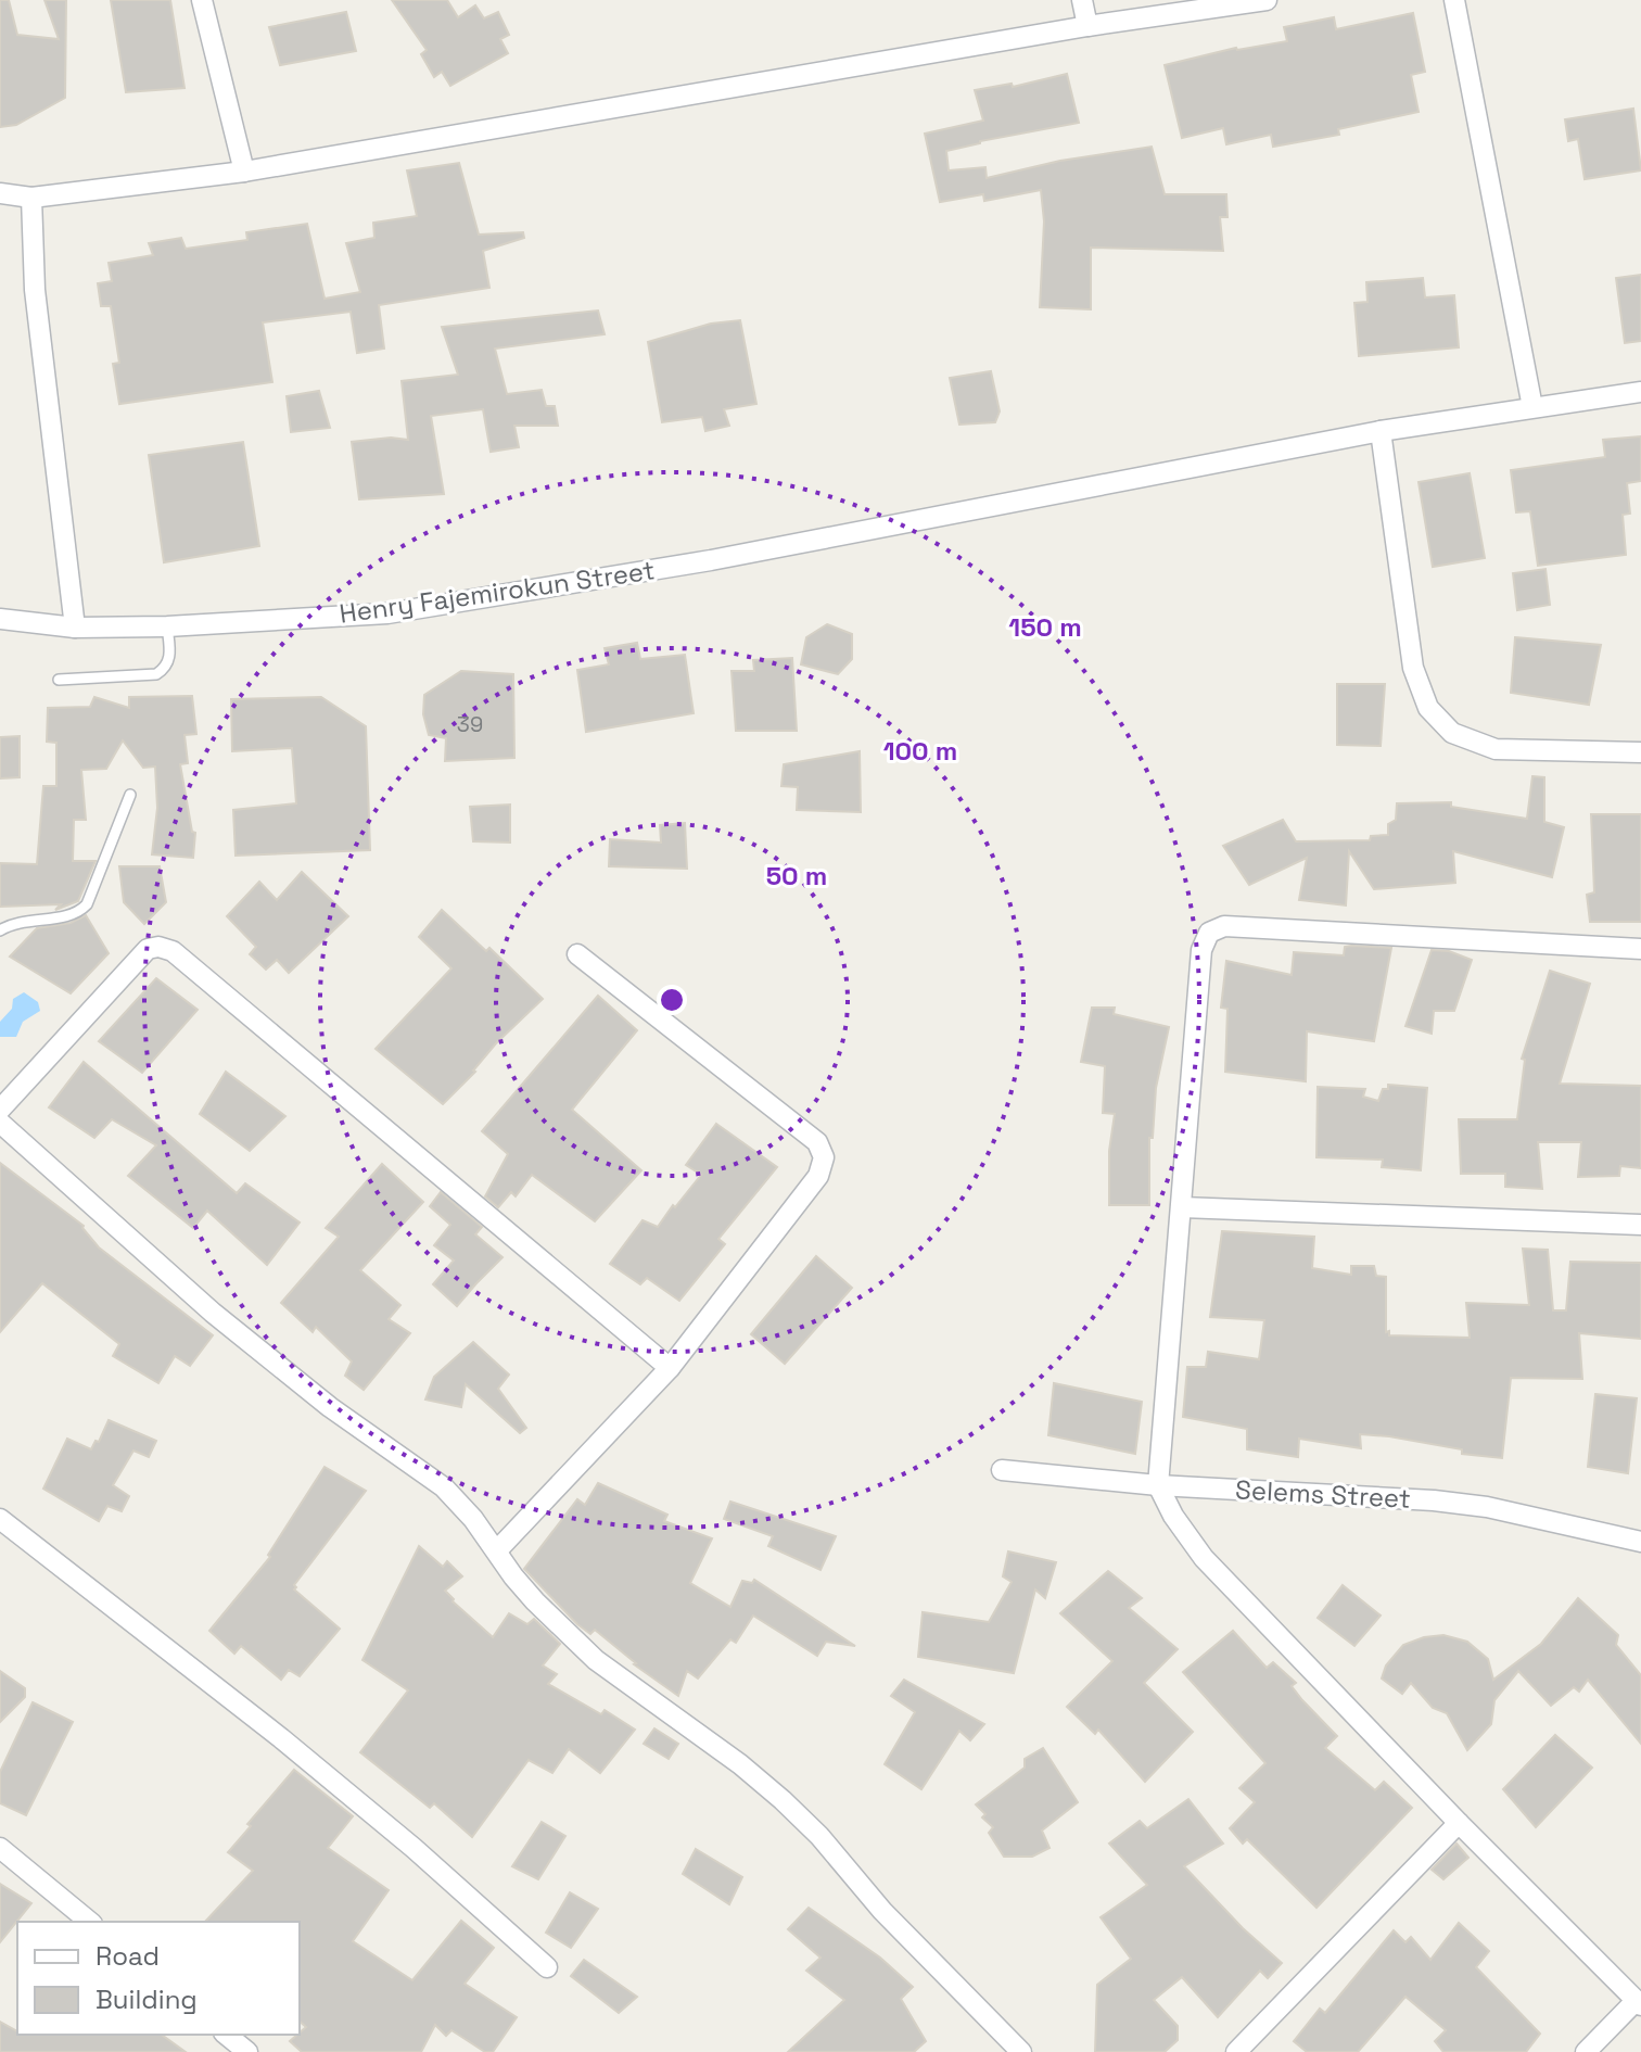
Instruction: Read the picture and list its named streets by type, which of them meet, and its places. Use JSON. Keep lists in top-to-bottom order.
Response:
{
  "streets": {
    "street": ["Henry Fajemirokun Street", "Selems Street"]
  },
  "house_numbers": ["39"],
  "legend": ["Road", "Building"],
  "rings": ["150 m", "100 m", "50 m"]
}
